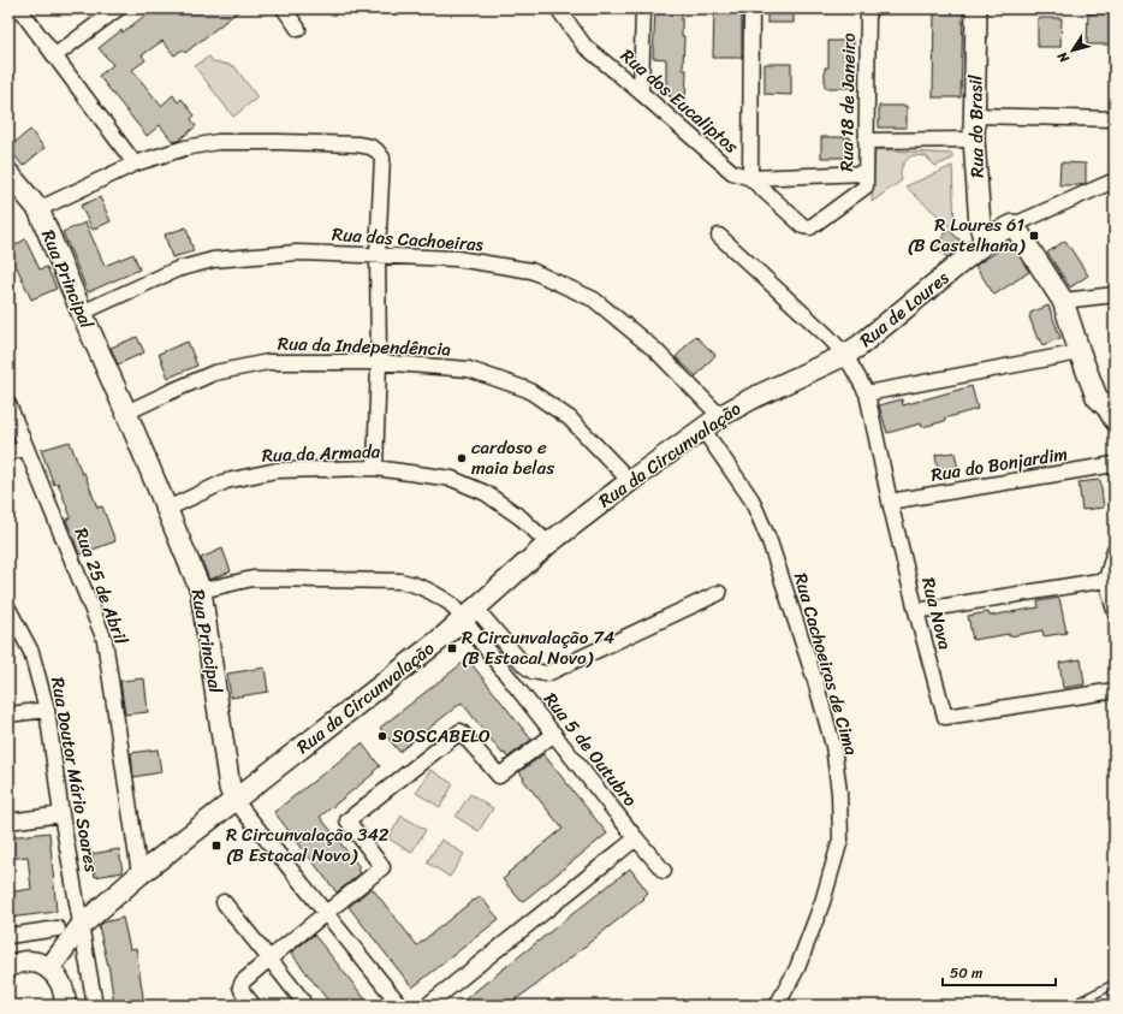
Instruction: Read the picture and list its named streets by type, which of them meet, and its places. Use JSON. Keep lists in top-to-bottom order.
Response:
{
  "streets": {
    "street": [
      "Rua dos Eucaliptos",
      "Rua 18 de Janeiro",
      "Rua do Brasil",
      "Rua das Cachoeiras",
      "Rua Principal",
      "Rua de Loures",
      "Rua da Independência",
      "Rua da Armada",
      "Rua da Circunvalação",
      "Rua do Bonjardim",
      "Rua 25 de Abril",
      "Rua Nova",
      "Rua Cachoeiras de Cima",
      "Rua 5 de Outubro",
      "Rua Doutor Mário Soares"
    ]
  },
  "crossings": [
    ["Rua dos Eucaliptos", "Rua 18 de Janeiro"],
    ["Rua do Brasil", "Rua de Loures"],
    ["Rua das Cachoeiras", "Rua Principal"],
    ["Rua das Cachoeiras", "Rua da Circunvalação"],
    ["Rua Principal", "Rua da Independência"],
    ["Rua Principal", "Rua da Armada"],
    ["Rua Principal", "Rua da Circunvalação"],
    ["Rua Principal", "Rua 5 de Outubro"],
    ["Rua de Loures", "Rua da Circunvalação"],
    ["Rua de Loures", "Rua Nova"],
    ["Rua da Independência", "Rua da Circunvalação"],
    ["Rua da Armada", "Rua da Circunvalação"],
    ["Rua da Circunvalação", "Rua 25 de Abril"],
    ["Rua da Circunvalação", "Rua Cachoeiras de Cima"],
    ["Rua da Circunvalação", "Rua 5 de Outubro"],
    ["Rua da Circunvalação", "Rua Doutor Mário Soares"],
    ["Rua do Bonjardim", "Rua Nova"]
  ],
  "places": {
    "transit": ["R Loures 61 (B Castelhana)", "R Circunvalação 74 (B Estacal Novo)", "R Circunvalação 342 (B Estacal Novo)"],
    "other": ["cardoso e maia belas", "SOSCABELO"]
  },
  "scale_bar": "50 m",
  "north": "bottom left"
}
